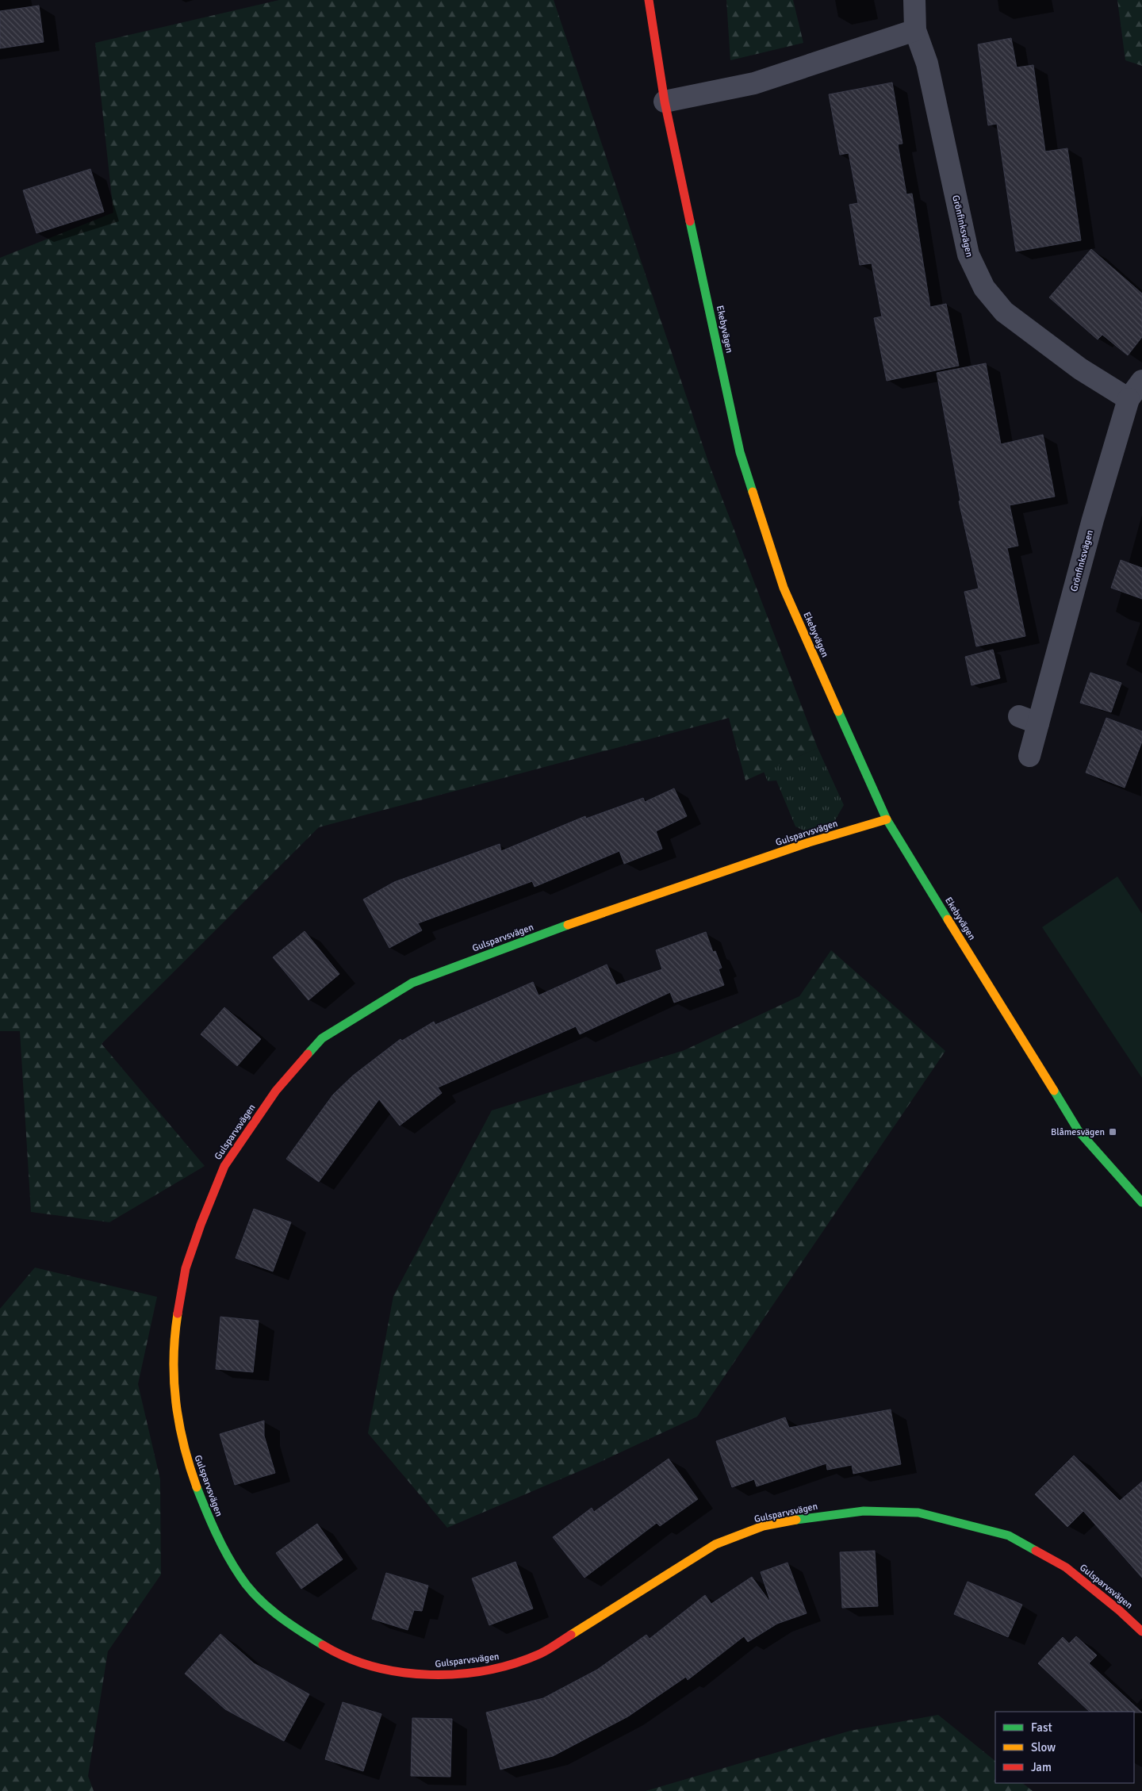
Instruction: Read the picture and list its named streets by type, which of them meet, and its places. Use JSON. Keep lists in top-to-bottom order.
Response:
{
  "streets": {
    "street": ["Grönfinksvägen", "Ekebyvägen", "Gulsparvsvägen"]
  },
  "crossings": [
    ["Ekebyvägen", "Gulsparvsvägen"]
  ],
  "places": {
    "transit": ["Blåmesvägen"]
  },
  "legend": ["Fast", "Slow", "Jam"]
}
